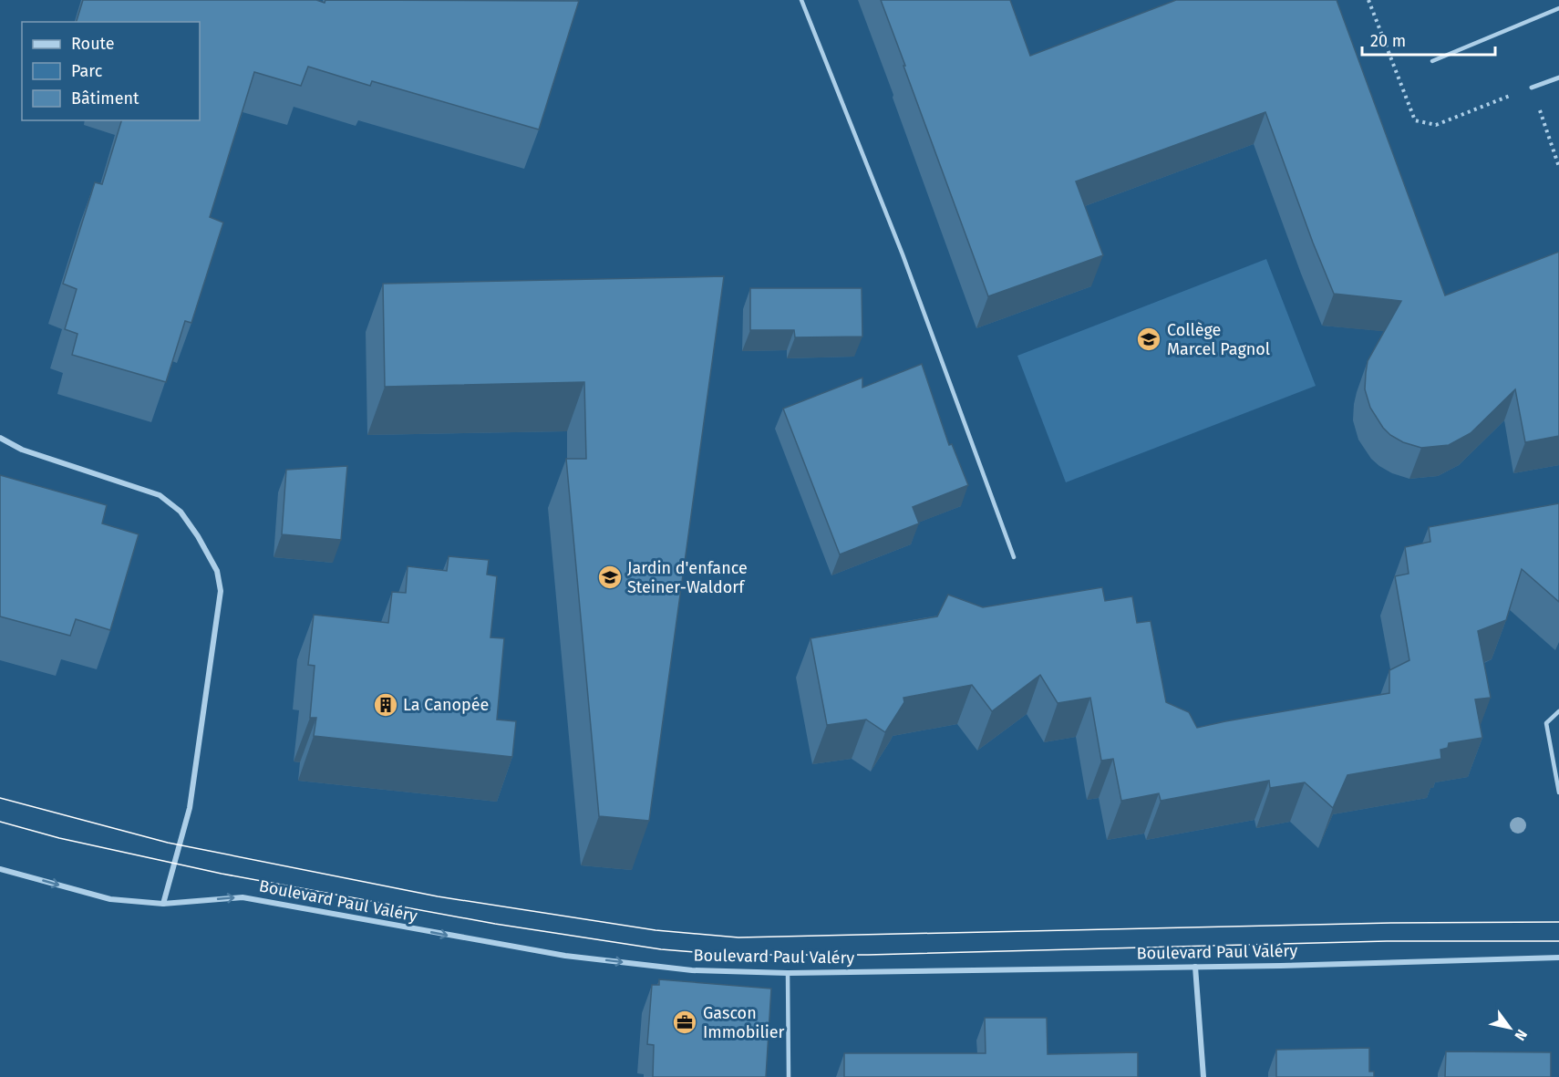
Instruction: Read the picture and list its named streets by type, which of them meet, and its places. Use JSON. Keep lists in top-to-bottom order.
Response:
{
  "streets": {
    "street": ["Boulevard Paul Valéry"]
  },
  "one_way": ["Boulevard Paul Valéry"],
  "places": {
    "school or university": ["Collège Marcel Pagnol", "Jardin d'enfance Steiner-Waldorf"],
    "building": ["La Canopée"],
    "office": ["Gascon Immobilier"]
  },
  "legend": ["Route", "Parc", "Bâtiment"],
  "scale_bar": "20 m",
  "north": "bottom right"
}
